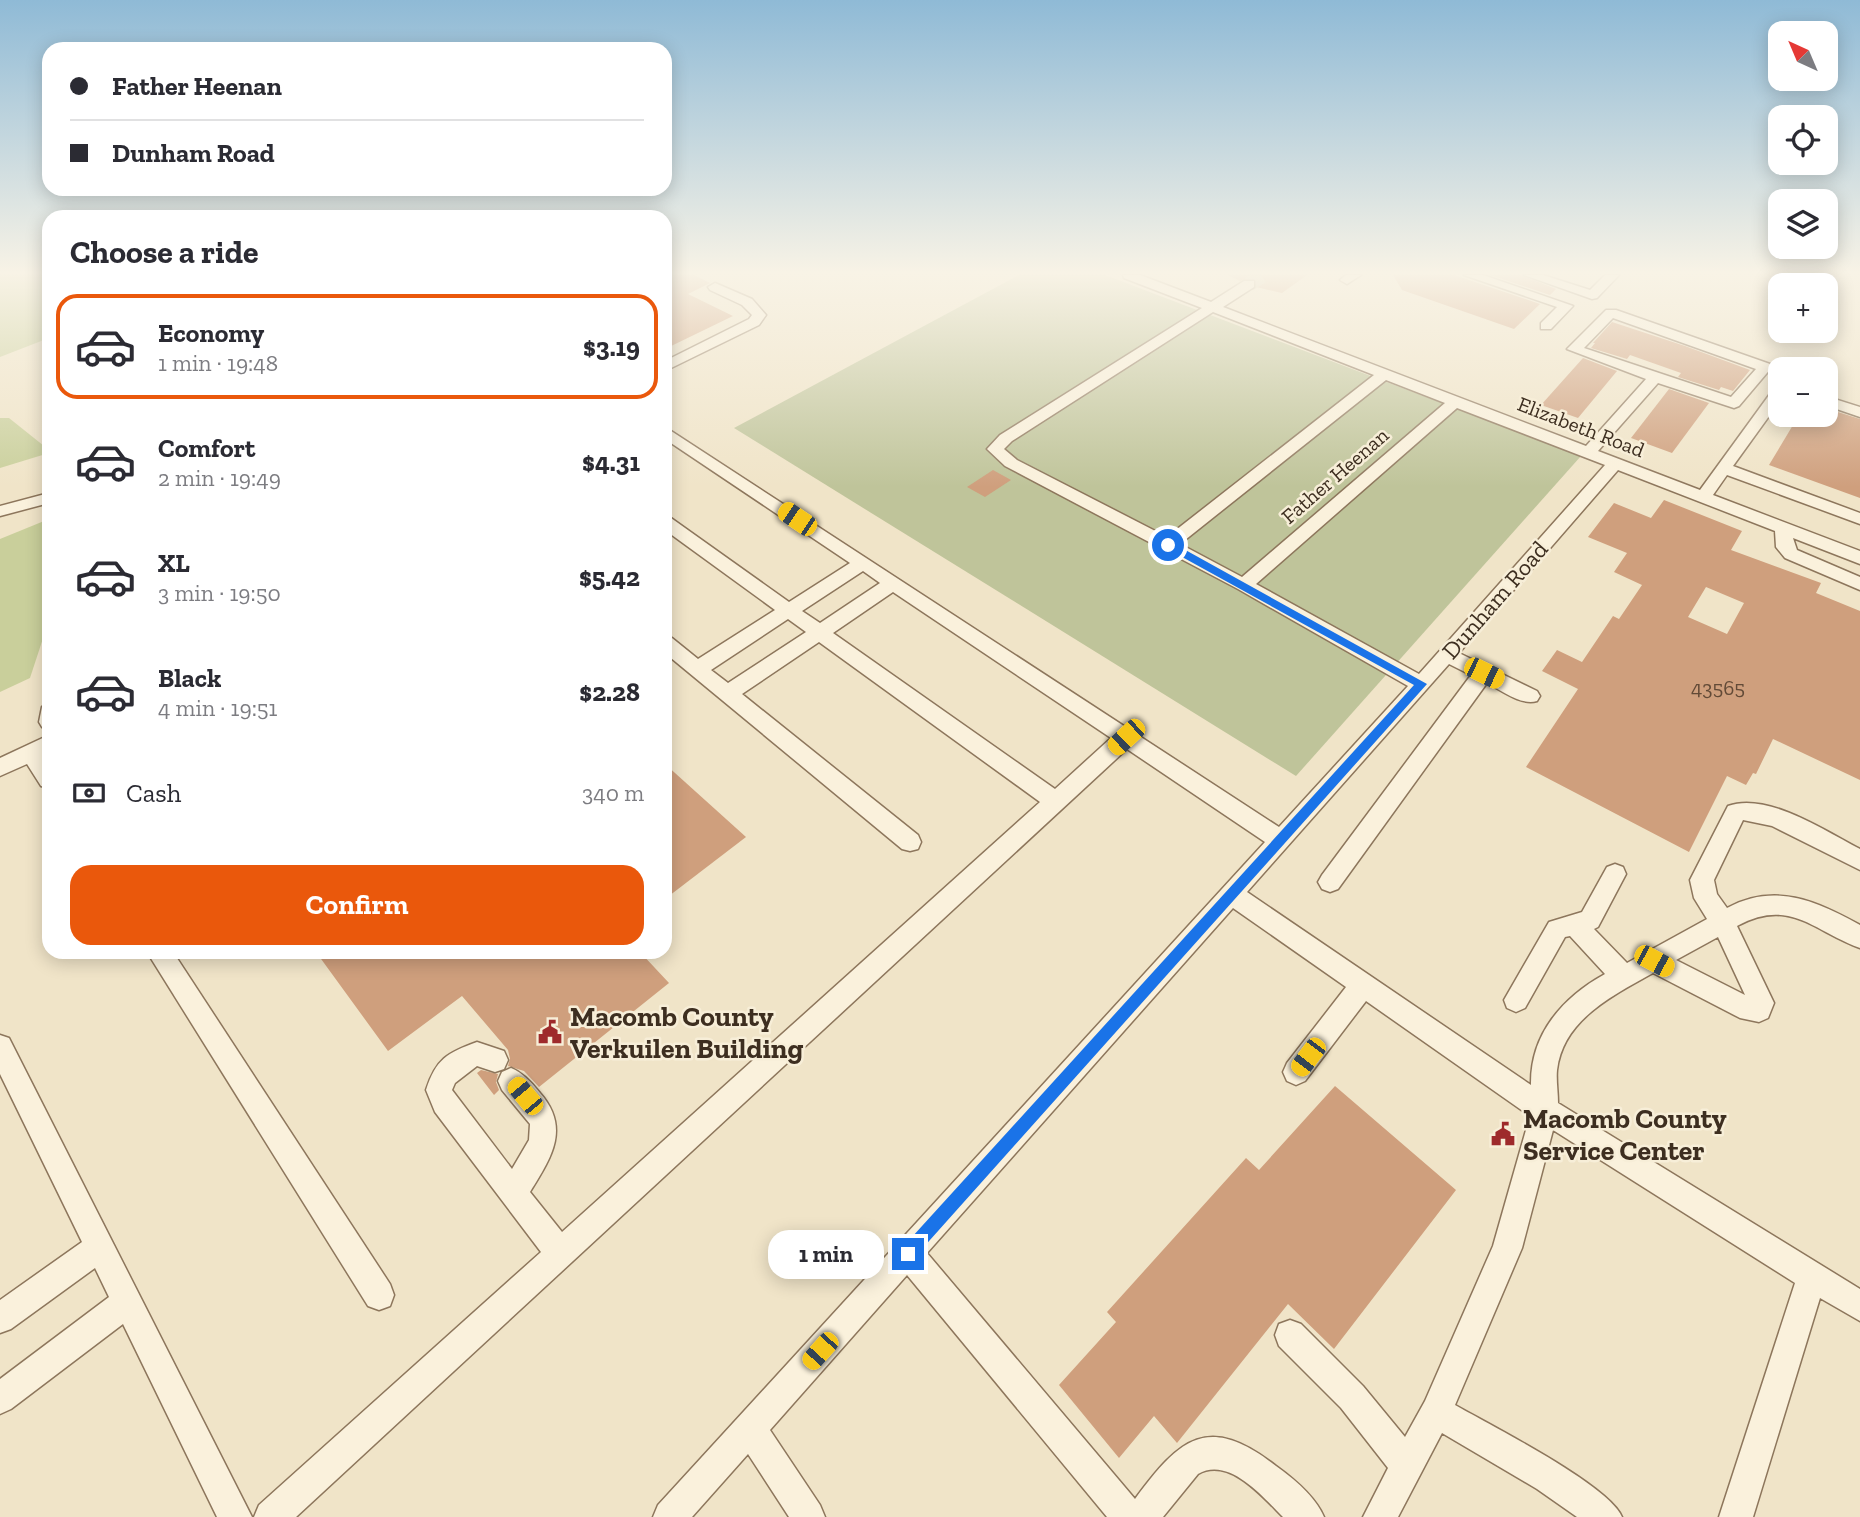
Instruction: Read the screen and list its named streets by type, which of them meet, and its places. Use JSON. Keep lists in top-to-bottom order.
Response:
{
  "streets": {
    "street": ["Elizabeth Road", "Father Heenan", "Dunham Road"]
  },
  "crossings": [
    ["Elizabeth Road", "Father Heenan"],
    ["Elizabeth Road", "Dunham Road"]
  ],
  "places": {
    "public building": ["Macomb County Verkuilen Building", "Macomb County Service Center"]
  },
  "house_numbers": ["43565"],
  "north": "top left",
  "page": {
    "map_buttons": ["+", "−"],
    "banner": ["Father Heenan", "Dunham Road"],
    "heading": "Choose a ride",
    "list": [
      {
        "name": "Economy",
        "note": "1 min · 19:48",
        "value": "$3.19"
      },
      {
        "name": "Comfort",
        "note": "2 min · 19:49",
        "value": "$4.31"
      },
      {
        "name": "XL",
        "note": "3 min · 19:50",
        "value": "$5.42"
      },
      {
        "name": "Black",
        "note": "4 min · 19:51",
        "value": "$2.28"
      }
    ],
    "pay": ["Cash", "340 m"],
    "buttons": "Confirm",
    "bubble": "1 min"
  }
}
